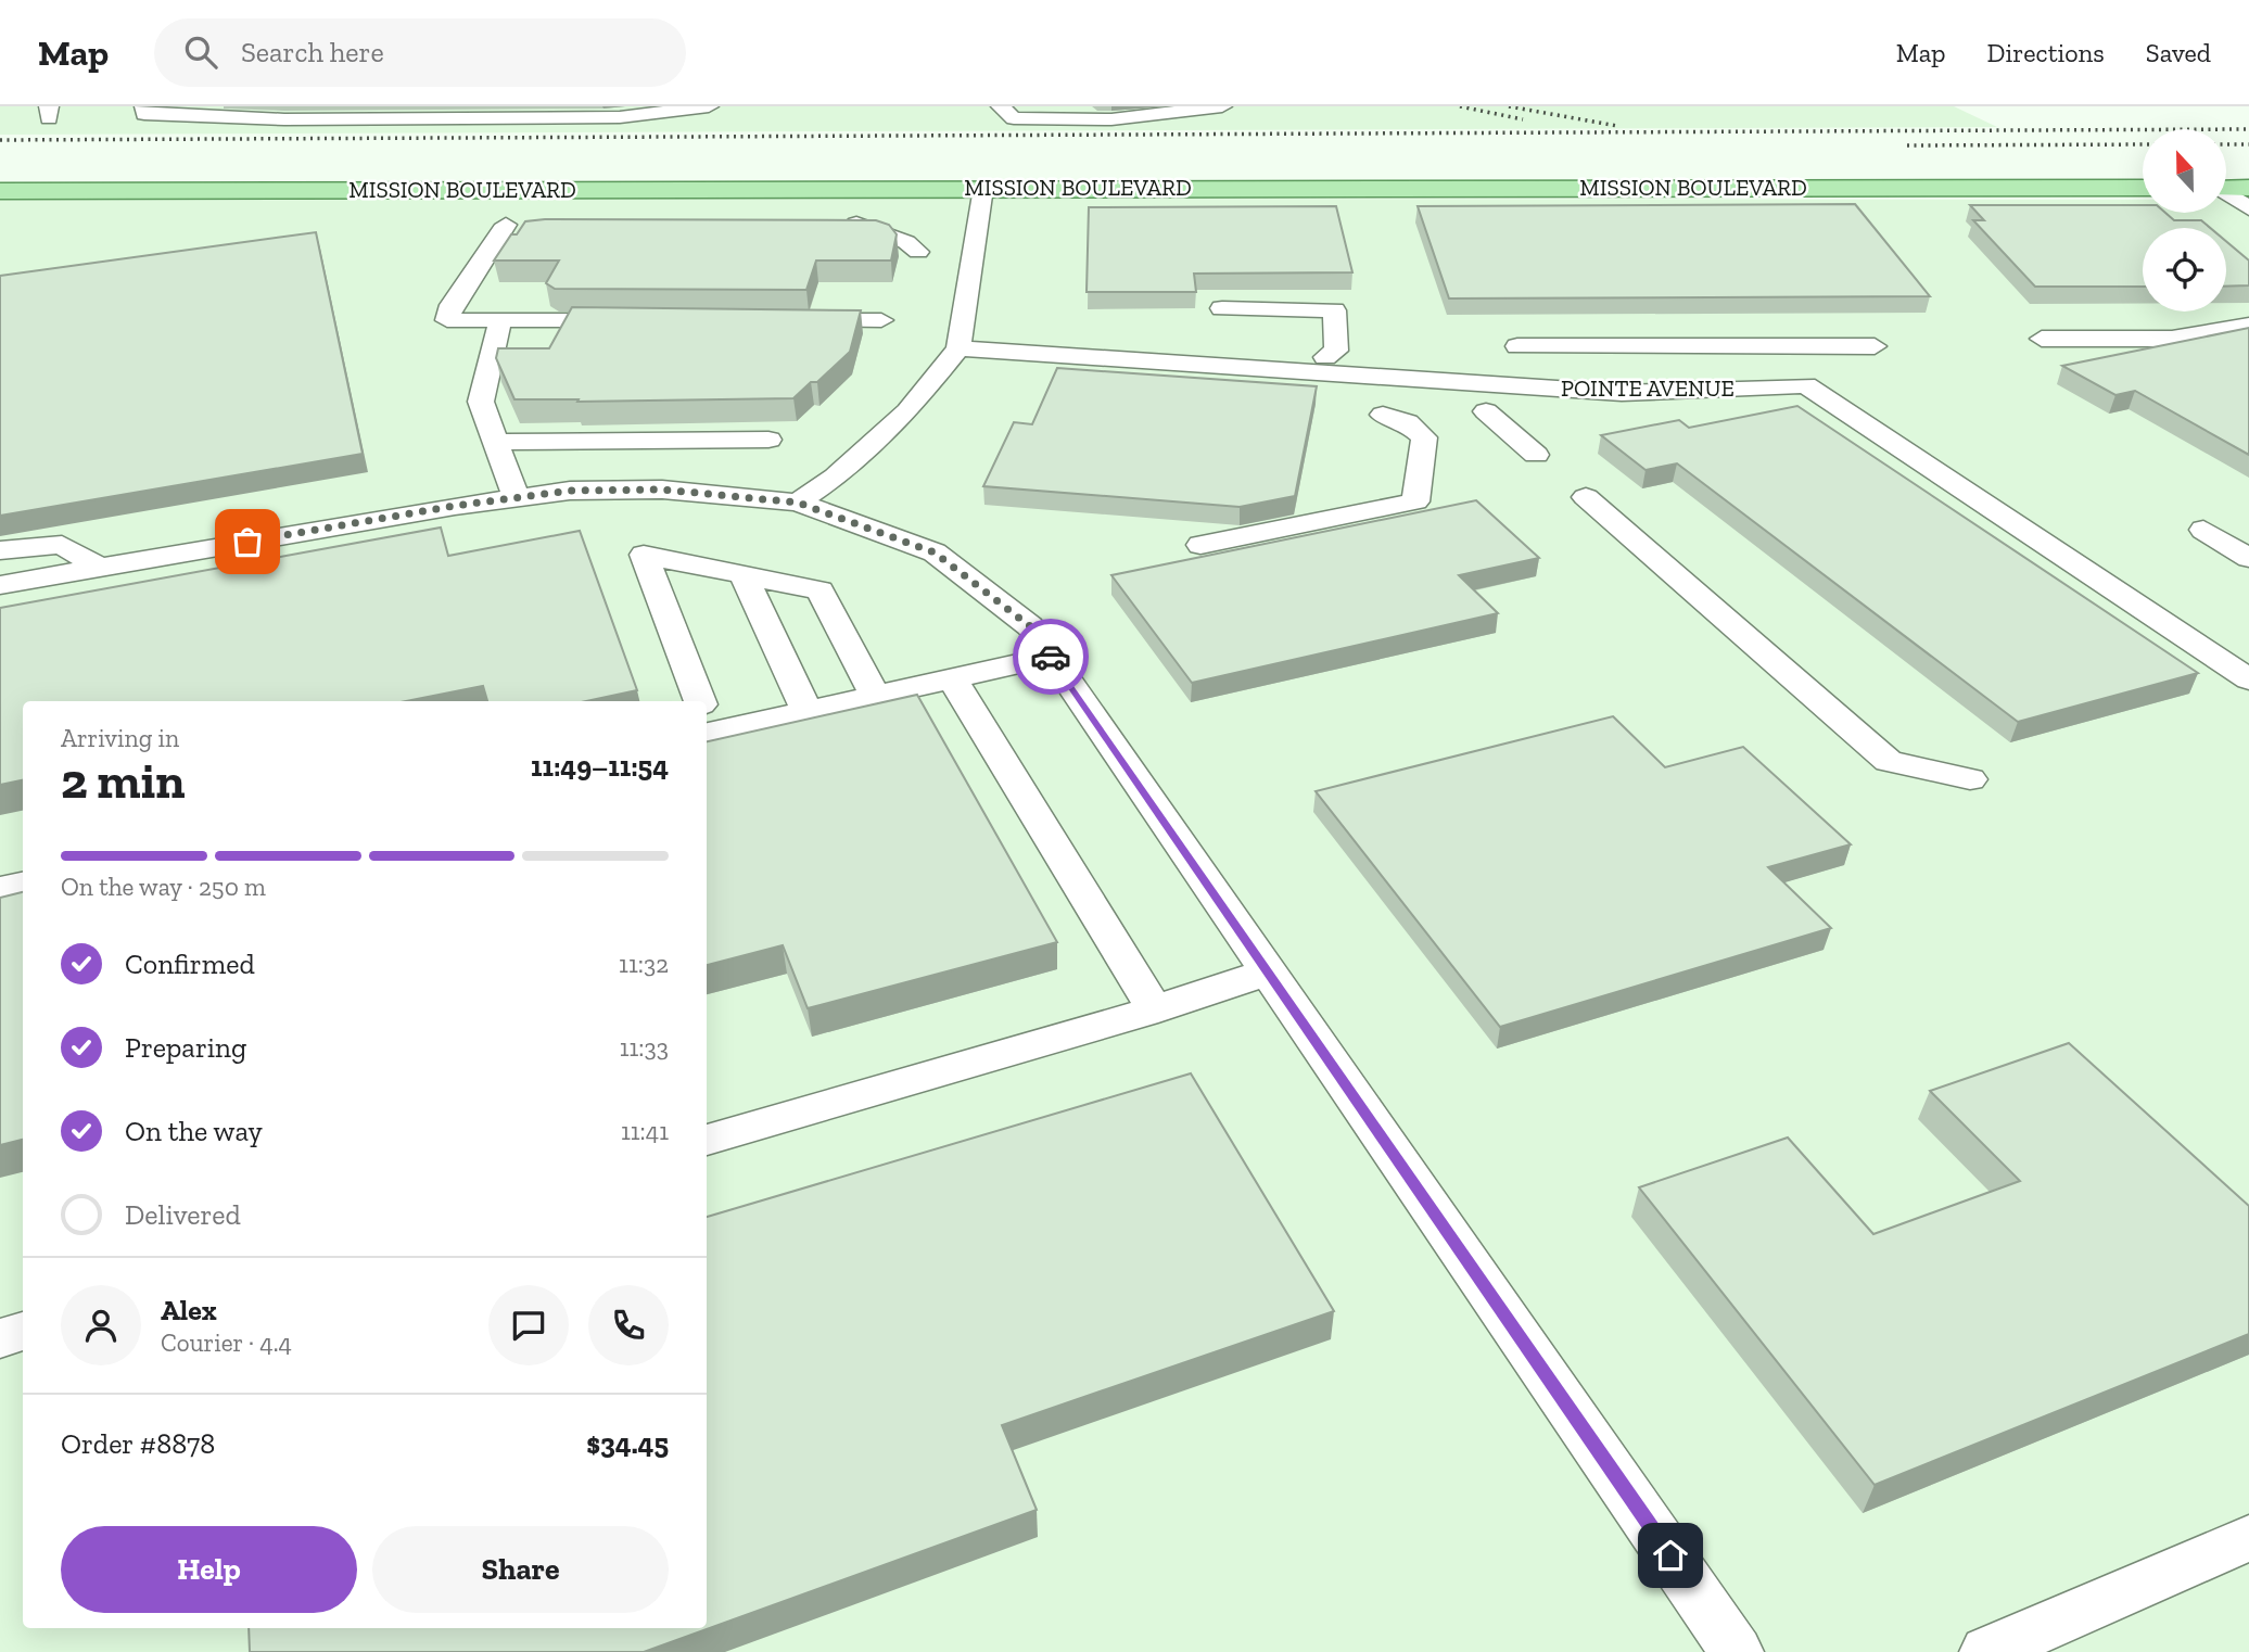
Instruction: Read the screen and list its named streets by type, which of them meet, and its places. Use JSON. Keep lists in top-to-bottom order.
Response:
{
  "streets": {
    "main road": ["MISSION BOULEVARD"],
    "street": ["POINTE AVENUE"]
  },
  "north": "top",
  "page": {
    "header": "Map",
    "search": "Search here",
    "nav": ["Map", "Directions", "Saved"],
    "heading": ["2 min", "Arriving in", "11:49–11:54"],
    "panel": [
      "Alex",
      "Courier · 4.4",
      "Order #8878",
      "$34.45"
    ],
    "bar": "On the way · 250 m",
    "list": [
      ["Confirmed", "11:32"],
      ["Preparing", "11:33"],
      ["On the way", "11:41"],
      "Delivered"
    ],
    "buttons": ["Help", "Share"]
  }
}
